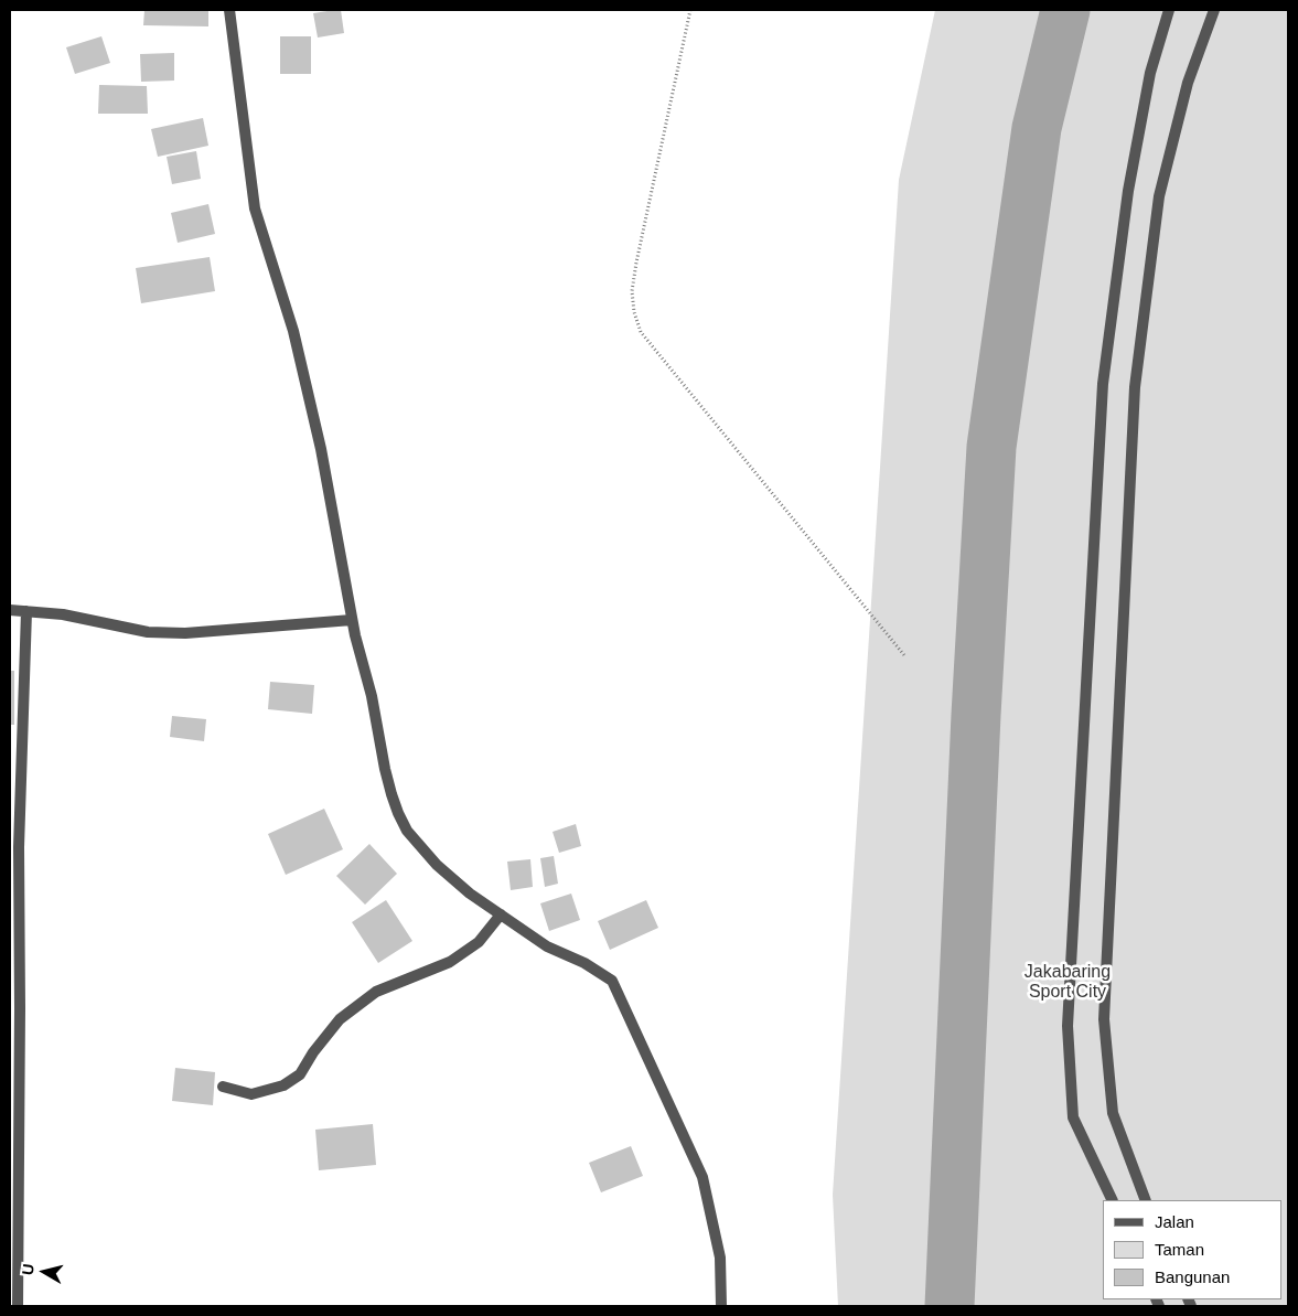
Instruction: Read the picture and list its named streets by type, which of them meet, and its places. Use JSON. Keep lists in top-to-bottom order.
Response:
{
  "parks": ["Jakabaring Sport City"],
  "legend": ["Jalan", "Taman", "Bangunan"],
  "north": "left"
}
